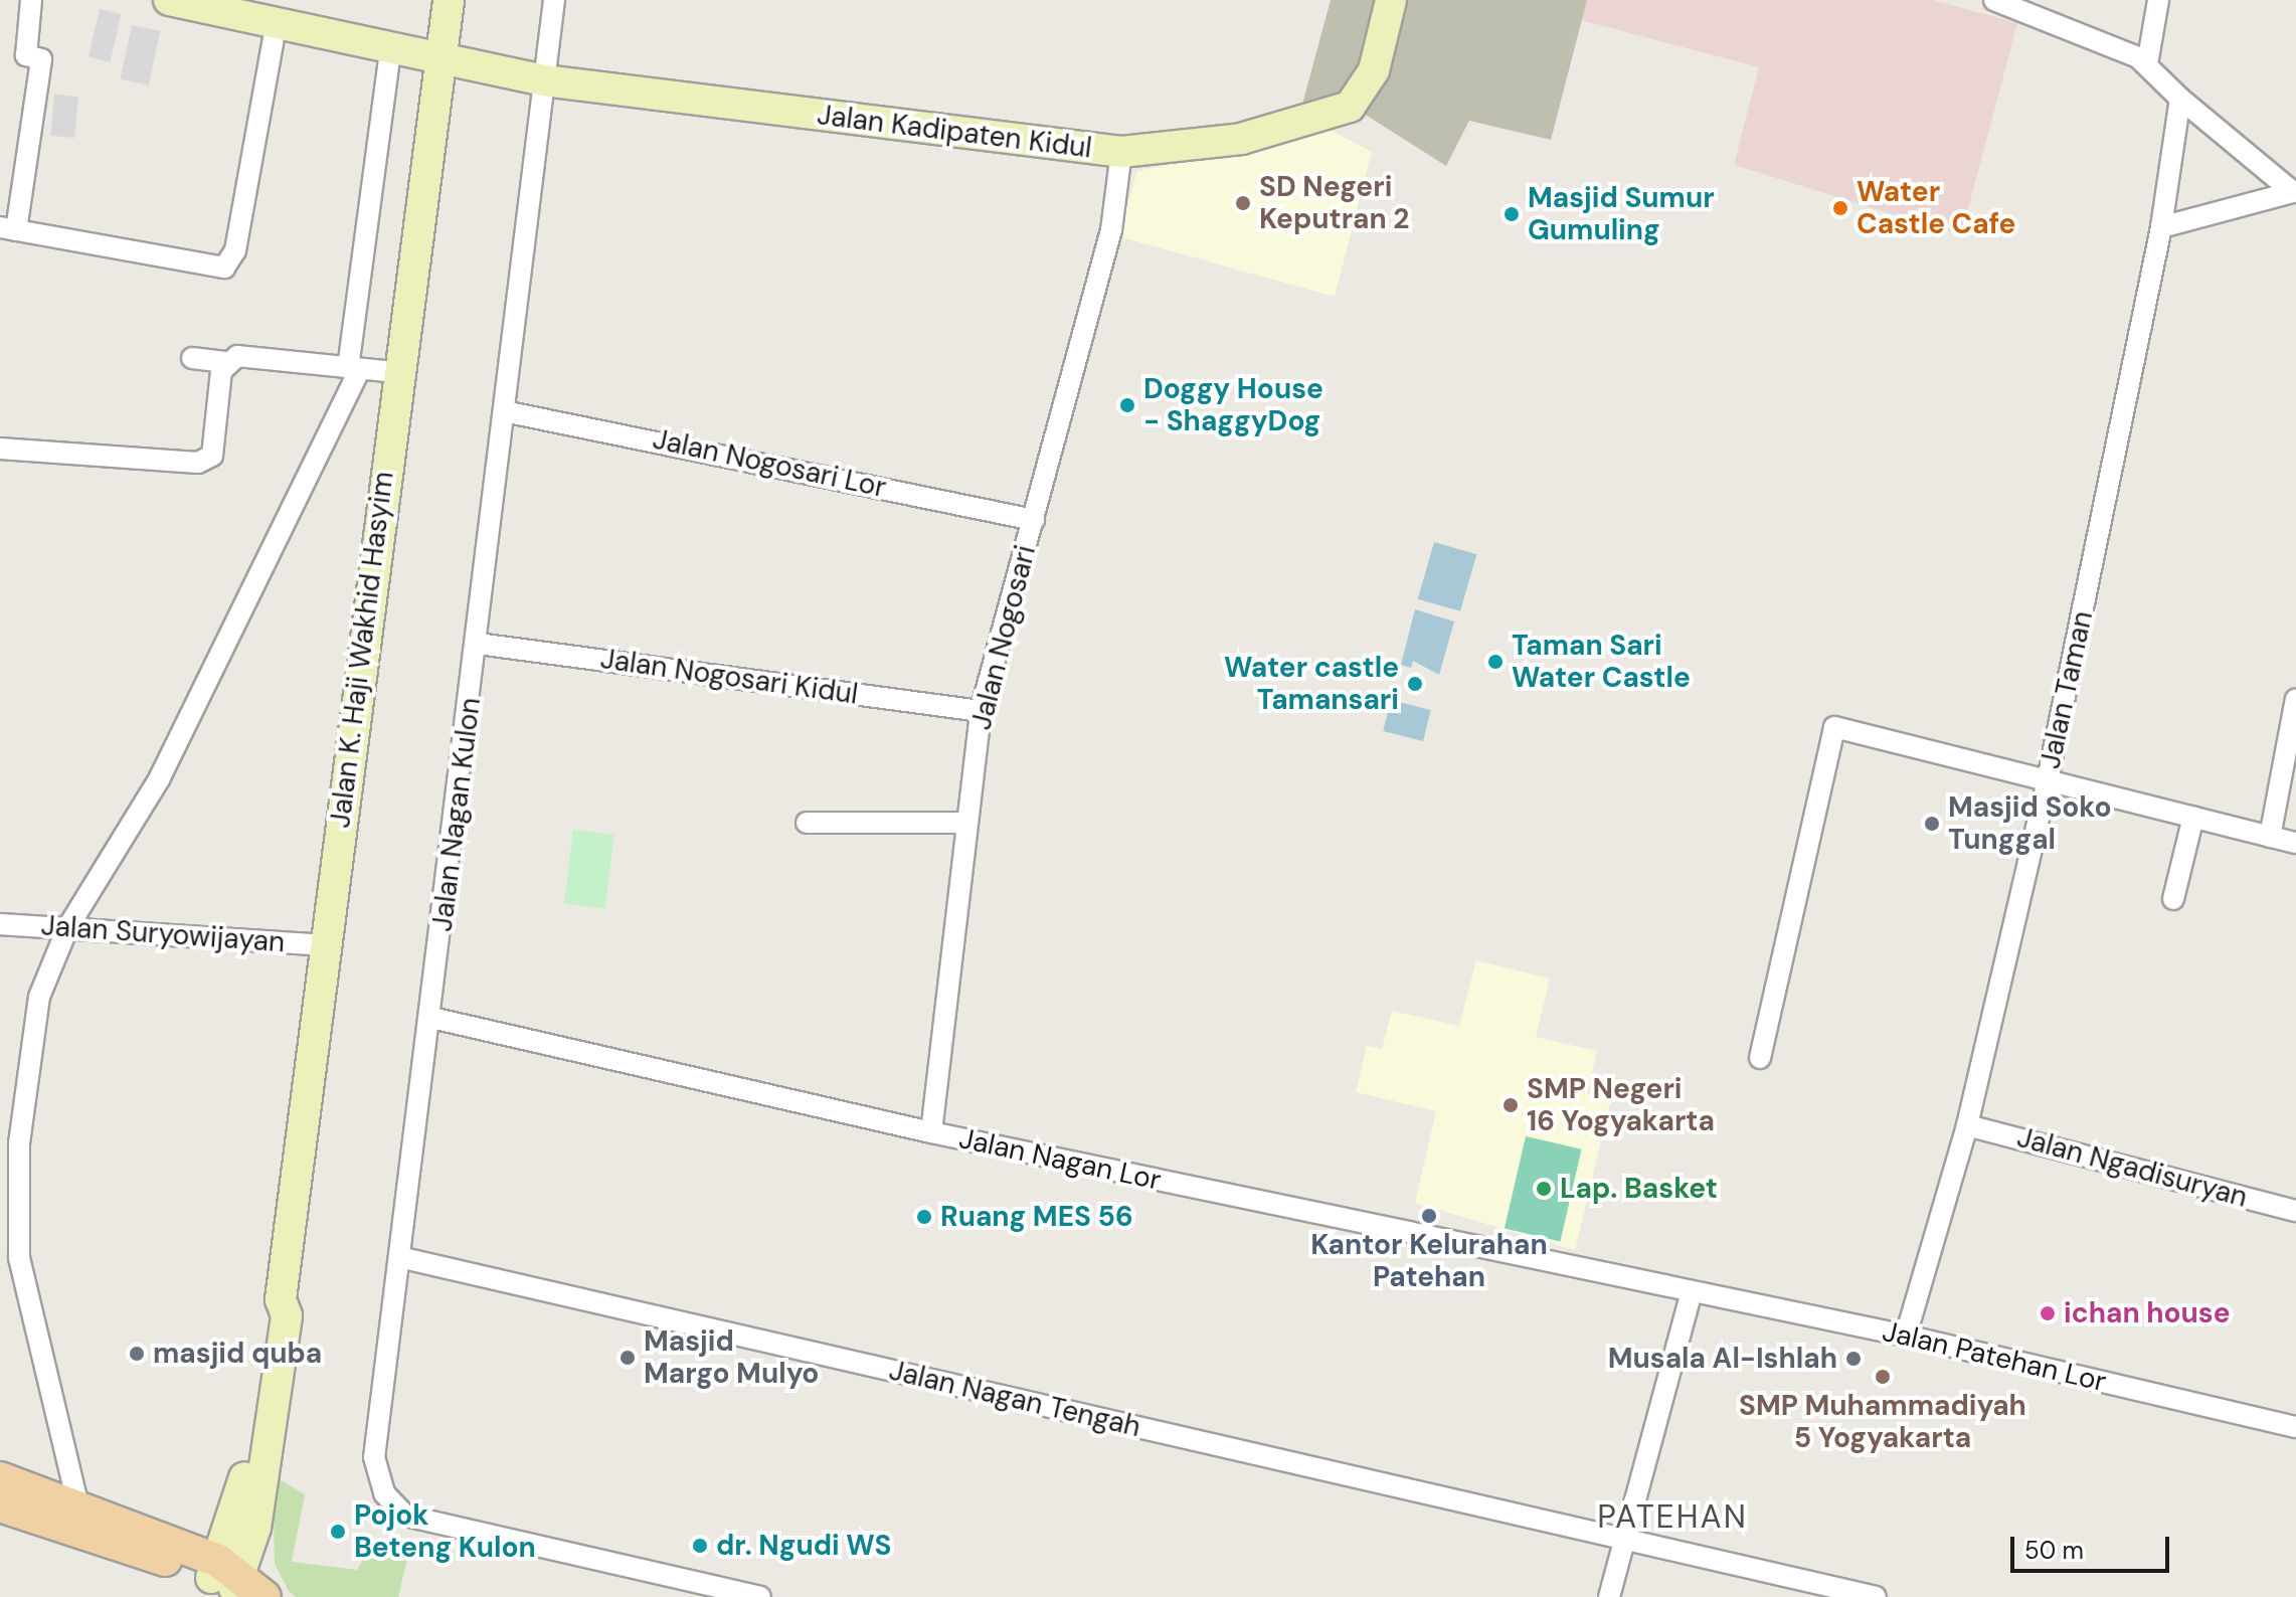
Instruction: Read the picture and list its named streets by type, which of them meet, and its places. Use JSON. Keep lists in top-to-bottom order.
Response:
{
  "streets": {
    "main road": ["Jalan Kadipaten Kidul", "Jalan K. Haji Wakhid Hasyim"],
    "street": [
      "Jalan Nogosari Lor",
      "Jalan Nogosari",
      "Jalan Nogosari Kidul",
      "Jalan Taman",
      "Jalan Nagan Kulon",
      "Jalan Suryowijayan",
      "Jalan Nagan Lor",
      "Jalan Ngadisuryan",
      "Jalan Patehan Lor",
      "Jalan Nagan Tengah"
    ]
  },
  "crossings": [
    ["Jalan Kadipaten Kidul", "Jalan Nogosari"],
    ["Jalan Kadipaten Kidul", "Jalan K. Haji Wakhid Hasyim"],
    ["Jalan Kadipaten Kidul", "Jalan Nagan Kulon"],
    ["Jalan Nogosari Lor", "Jalan Nogosari"],
    ["Jalan Nogosari Lor", "Jalan Nagan Kulon"],
    ["Jalan Nogosari", "Jalan Nogosari Kidul"],
    ["Jalan Nogosari", "Jalan Nagan Lor"],
    ["Jalan K. Haji Wakhid Hasyim", "Jalan Suryowijayan"],
    ["Jalan Nogosari Kidul", "Jalan Nagan Kulon"],
    ["Jalan Taman", "Jalan Ngadisuryan"],
    ["Jalan Taman", "Jalan Patehan Lor"],
    ["Jalan Nagan Kulon", "Jalan Nagan Lor"],
    ["Jalan Nagan Kulon", "Jalan Nagan Tengah"],
    ["Jalan Nagan Lor", "Jalan Patehan Lor"]
  ],
  "districts": ["PATEHAN"],
  "places": [
    "SD Negeri Keputran 2",
    "Water Castle Cafe",
    "Masjid Sumur Gumuling",
    "Doggy House - ShaggyDog",
    "Taman Sari Water Castle",
    "Water castle Tamansari",
    "Masjid Soko Tunggal",
    "SMP Negeri 16 Yogyakarta",
    "Lap. Basket",
    "Kantor Kelurahan Patehan",
    "Ruang MES 56",
    "ichan house",
    "masjid quba",
    "Masjid Margo Mulyo",
    "Musala Al-Ishlah",
    "SMP Muhammadiyah 5 Yogyakarta",
    "Pojok Beteng Kulon",
    "dr. Ngudi WS"
  ],
  "scale_bar": "50 m"
}
